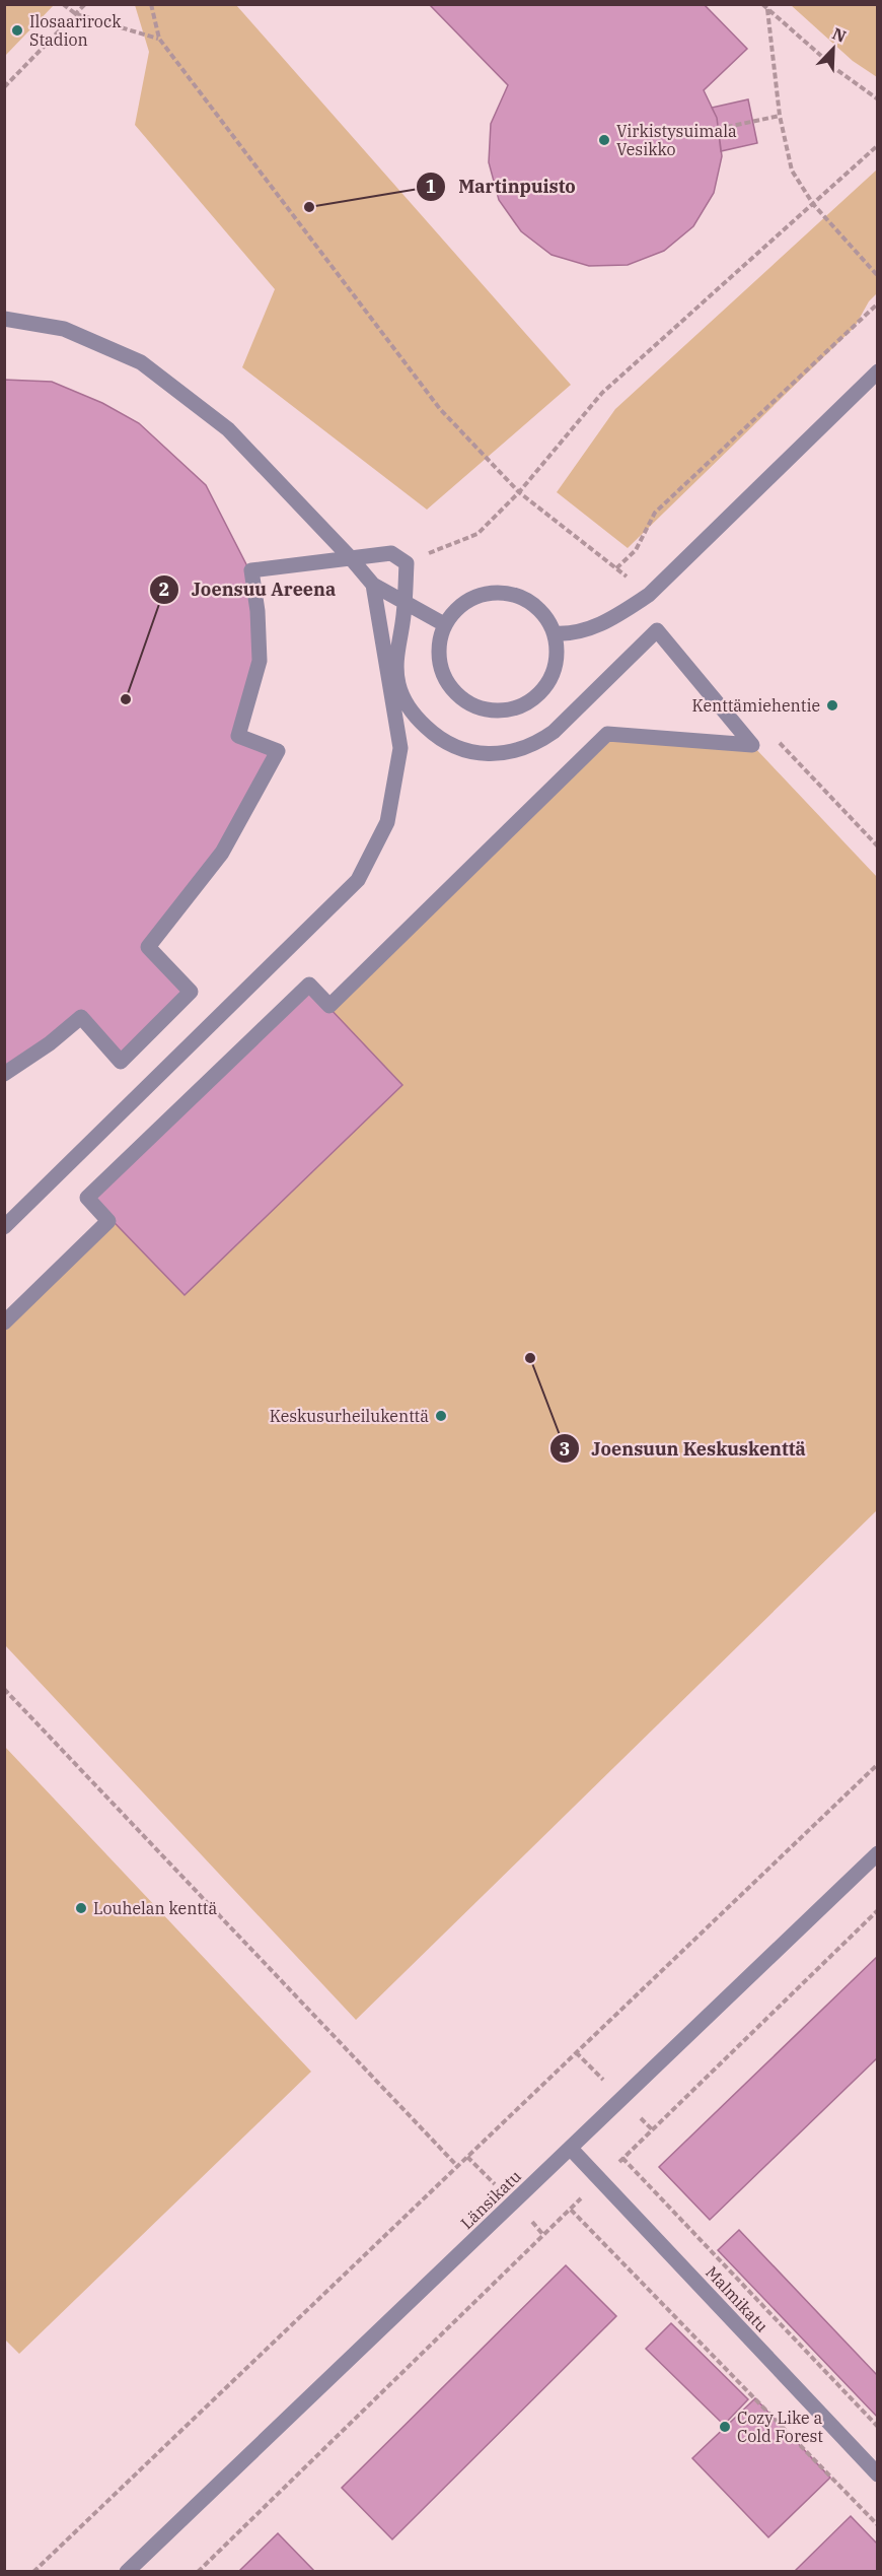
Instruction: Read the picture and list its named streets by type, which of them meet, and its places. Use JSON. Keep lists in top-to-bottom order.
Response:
{
  "streets": {
    "street": ["Länsikatu", "Malmikatu"]
  },
  "crossings": [
    ["Länsikatu", "Malmikatu"]
  ],
  "places": [
    "Ilosaarirock Stadion",
    "Virkistysuimala Vesikko",
    "Martinpuisto",
    "Joensuu Areena",
    "Kenttämiehentie",
    "Joensuun Keskuskenttä",
    "Keskusurheilukenttä",
    "Louhelan kenttä",
    "Cozy Like a Cold Forest"
  ],
  "north": "top right"
}
